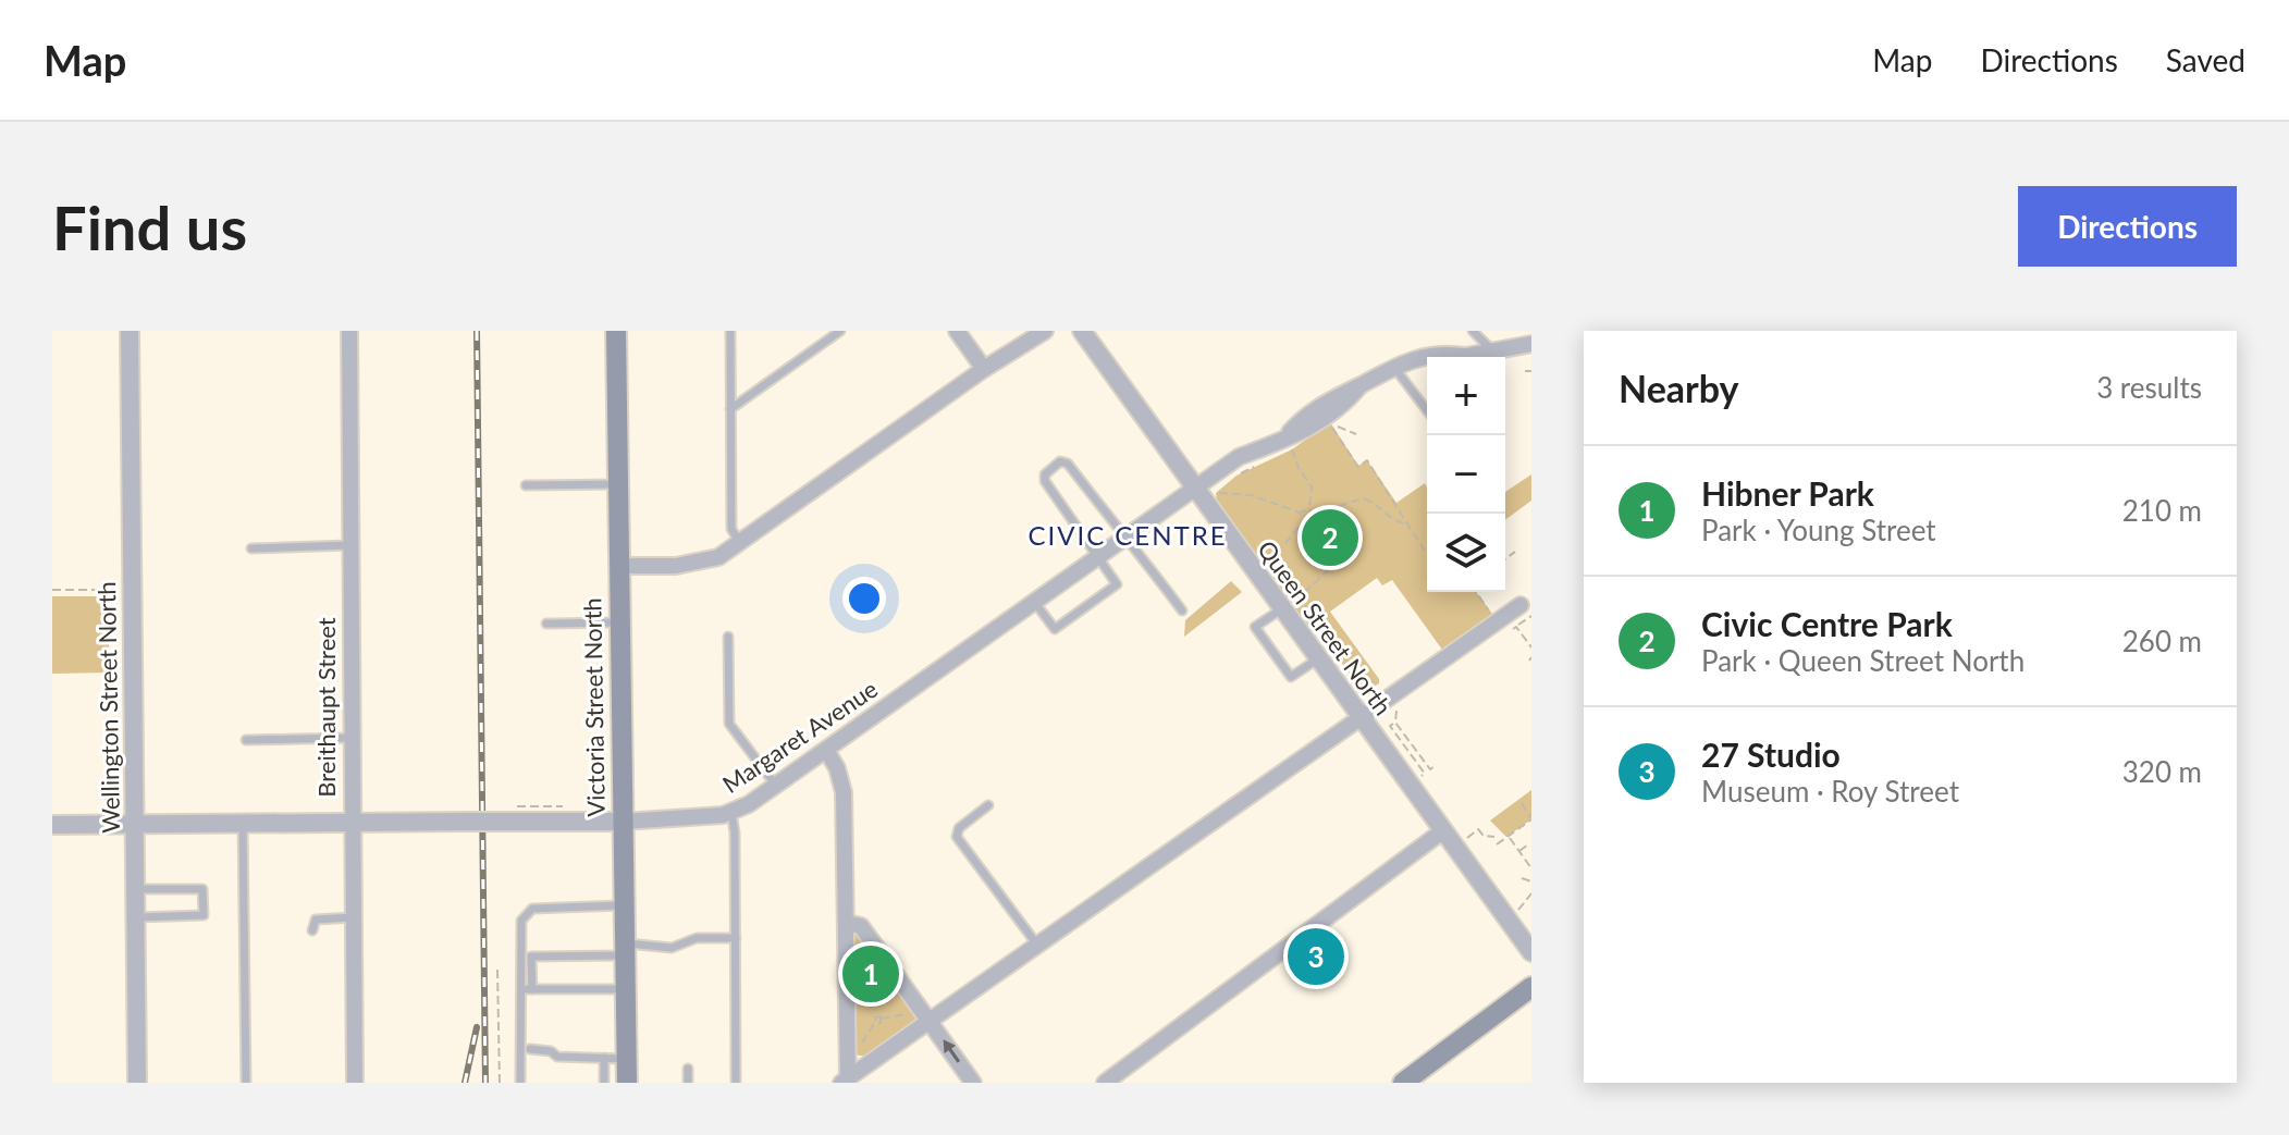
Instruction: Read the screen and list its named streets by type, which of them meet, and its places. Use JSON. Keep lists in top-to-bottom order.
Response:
{
  "streets": {
    "main road": ["Victoria Street North"],
    "street": [
      "Queen Street North",
      "Wellington Street North",
      "Breithaupt Street",
      "Margaret Avenue"
    ]
  },
  "crossings": [
    ["Queen Street North", "Margaret Avenue"],
    ["Wellington Street North", "Margaret Avenue"],
    ["Breithaupt Street", "Margaret Avenue"],
    ["Victoria Street North", "Margaret Avenue"]
  ],
  "districts": ["CIVIC CENTRE"],
  "page": {
    "header": "Map",
    "nav": ["Map", "Directions", "Saved"],
    "buttons": "Directions",
    "title": "Find us",
    "heading": ["Nearby", "3 results"],
    "map_buttons": ["+", "−"],
    "list": [
      {
        "mark": "1",
        "name": "Hibner Park",
        "note": "Park · Young Street",
        "value": "210 m"
      },
      {
        "mark": "2",
        "name": "Civic Centre Park",
        "note": "Park · Queen Street North",
        "value": "260 m"
      },
      {
        "mark": "3",
        "name": "27 Studio",
        "note": "Museum · Roy Street",
        "value": "320 m"
      }
    ],
    "pins": ["2", "3", "1"]
  }
}
